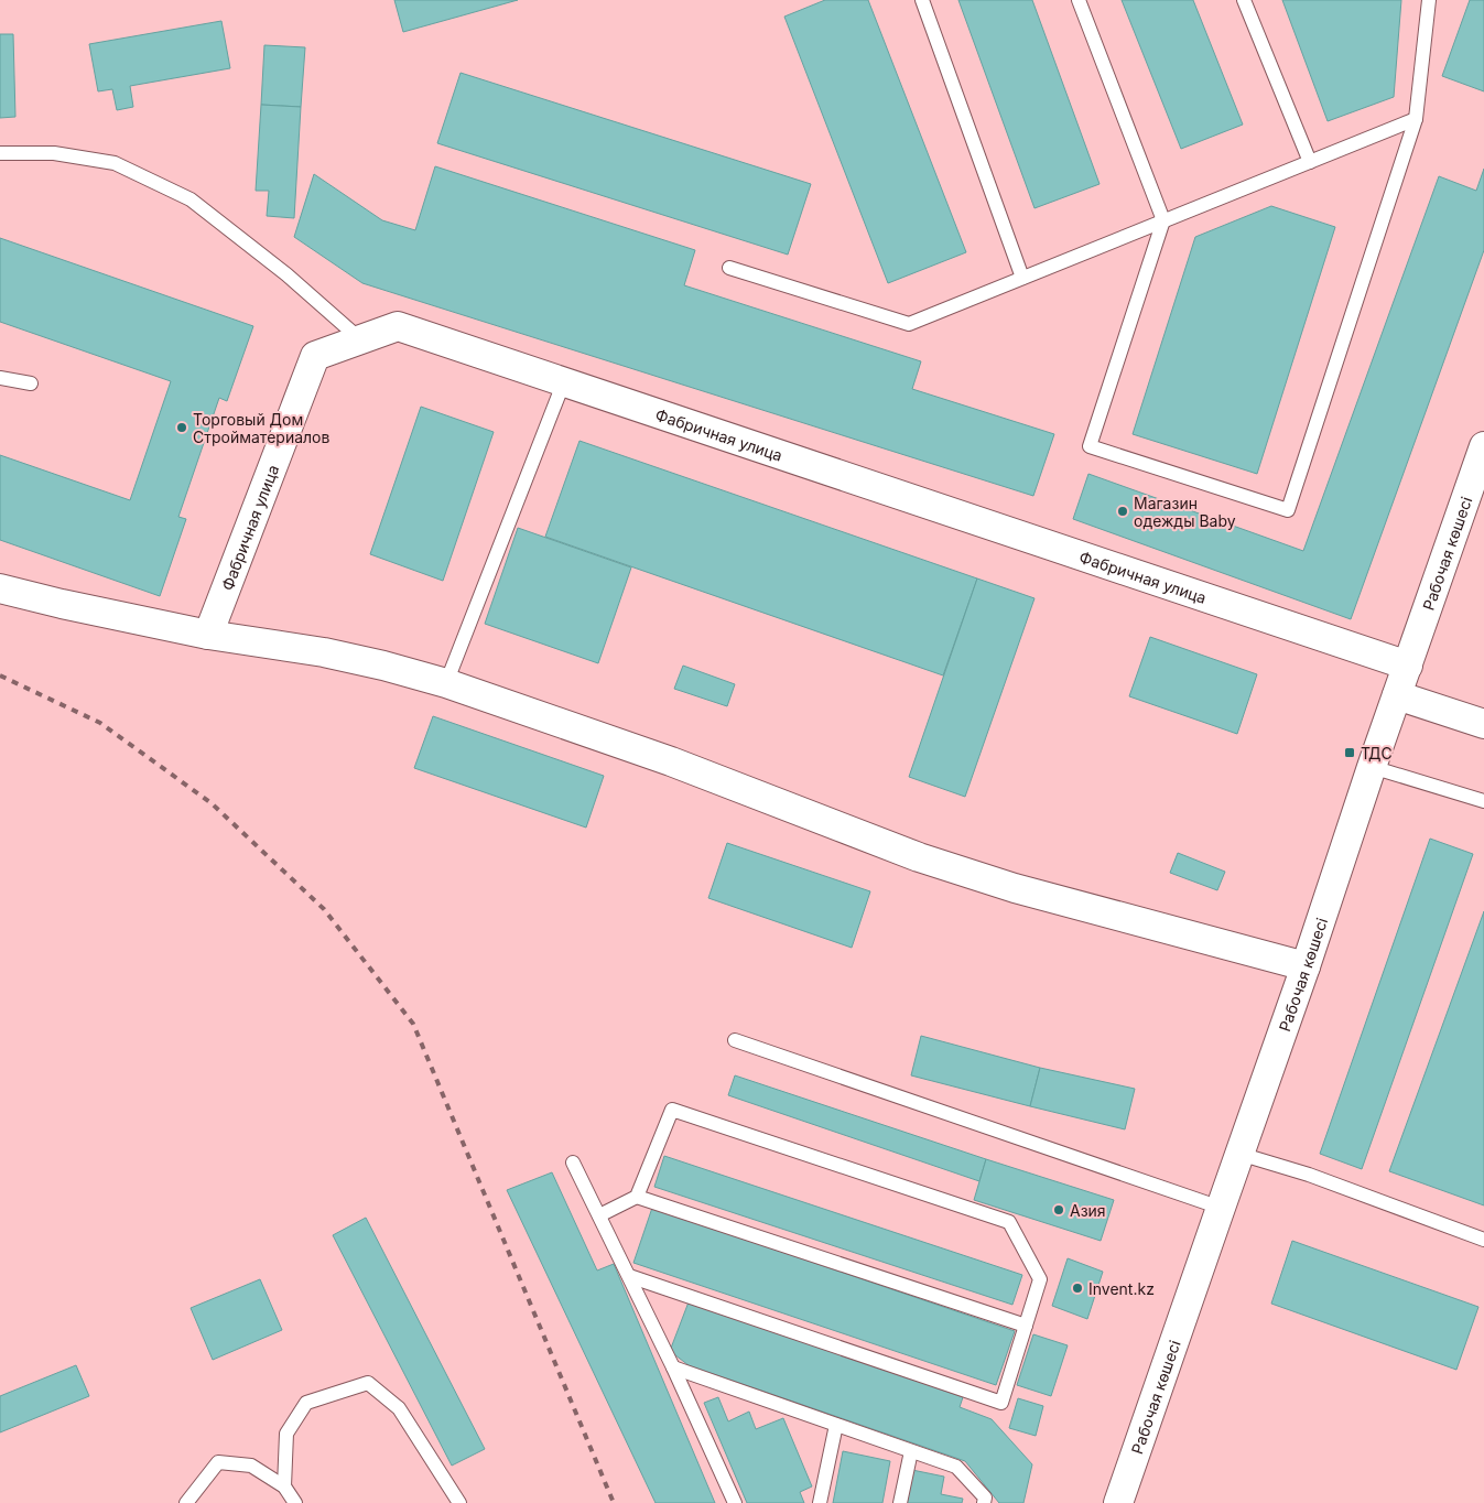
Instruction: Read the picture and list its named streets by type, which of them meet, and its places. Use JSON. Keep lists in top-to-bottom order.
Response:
{
  "streets": {
    "street": ["Фабричная улица", "Рабочая көшесі"]
  },
  "crossings": [
    ["Фабричная улица", "Рабочая көшесі"]
  ],
  "places": {
    "other": [
      "Торговый Дом Стройматериалов",
      "Магазин одежды Baby",
      "Азия",
      "Invent.kz"
    ],
    "transit": ["ТДС"]
  }
}
